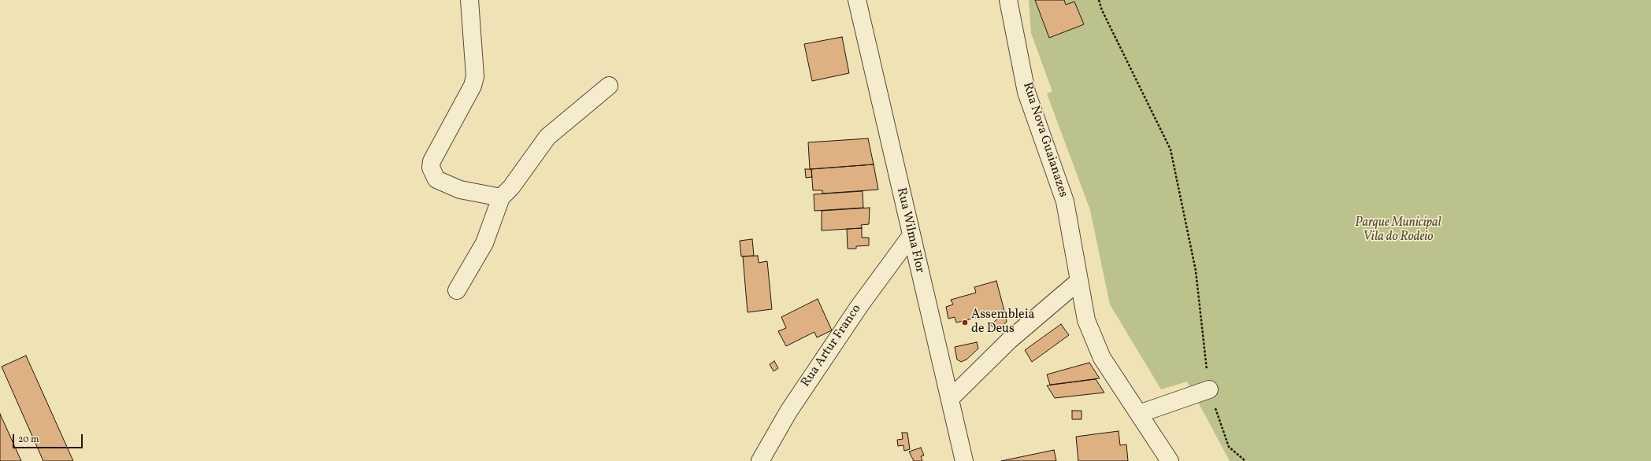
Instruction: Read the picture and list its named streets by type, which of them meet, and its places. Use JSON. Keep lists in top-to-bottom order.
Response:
{
  "streets": {
    "street": ["Rua Nova Guaianazes", "Rua Wilma Flor", "Rua Artur Franco"]
  },
  "crossings": [
    ["Rua Wilma Flor", "Rua Artur Franco"]
  ],
  "parks": ["Parque Municipal Vila do Rodeio"],
  "places": ["Assembleia de Deus"],
  "scale_bar": "20 m"
}
